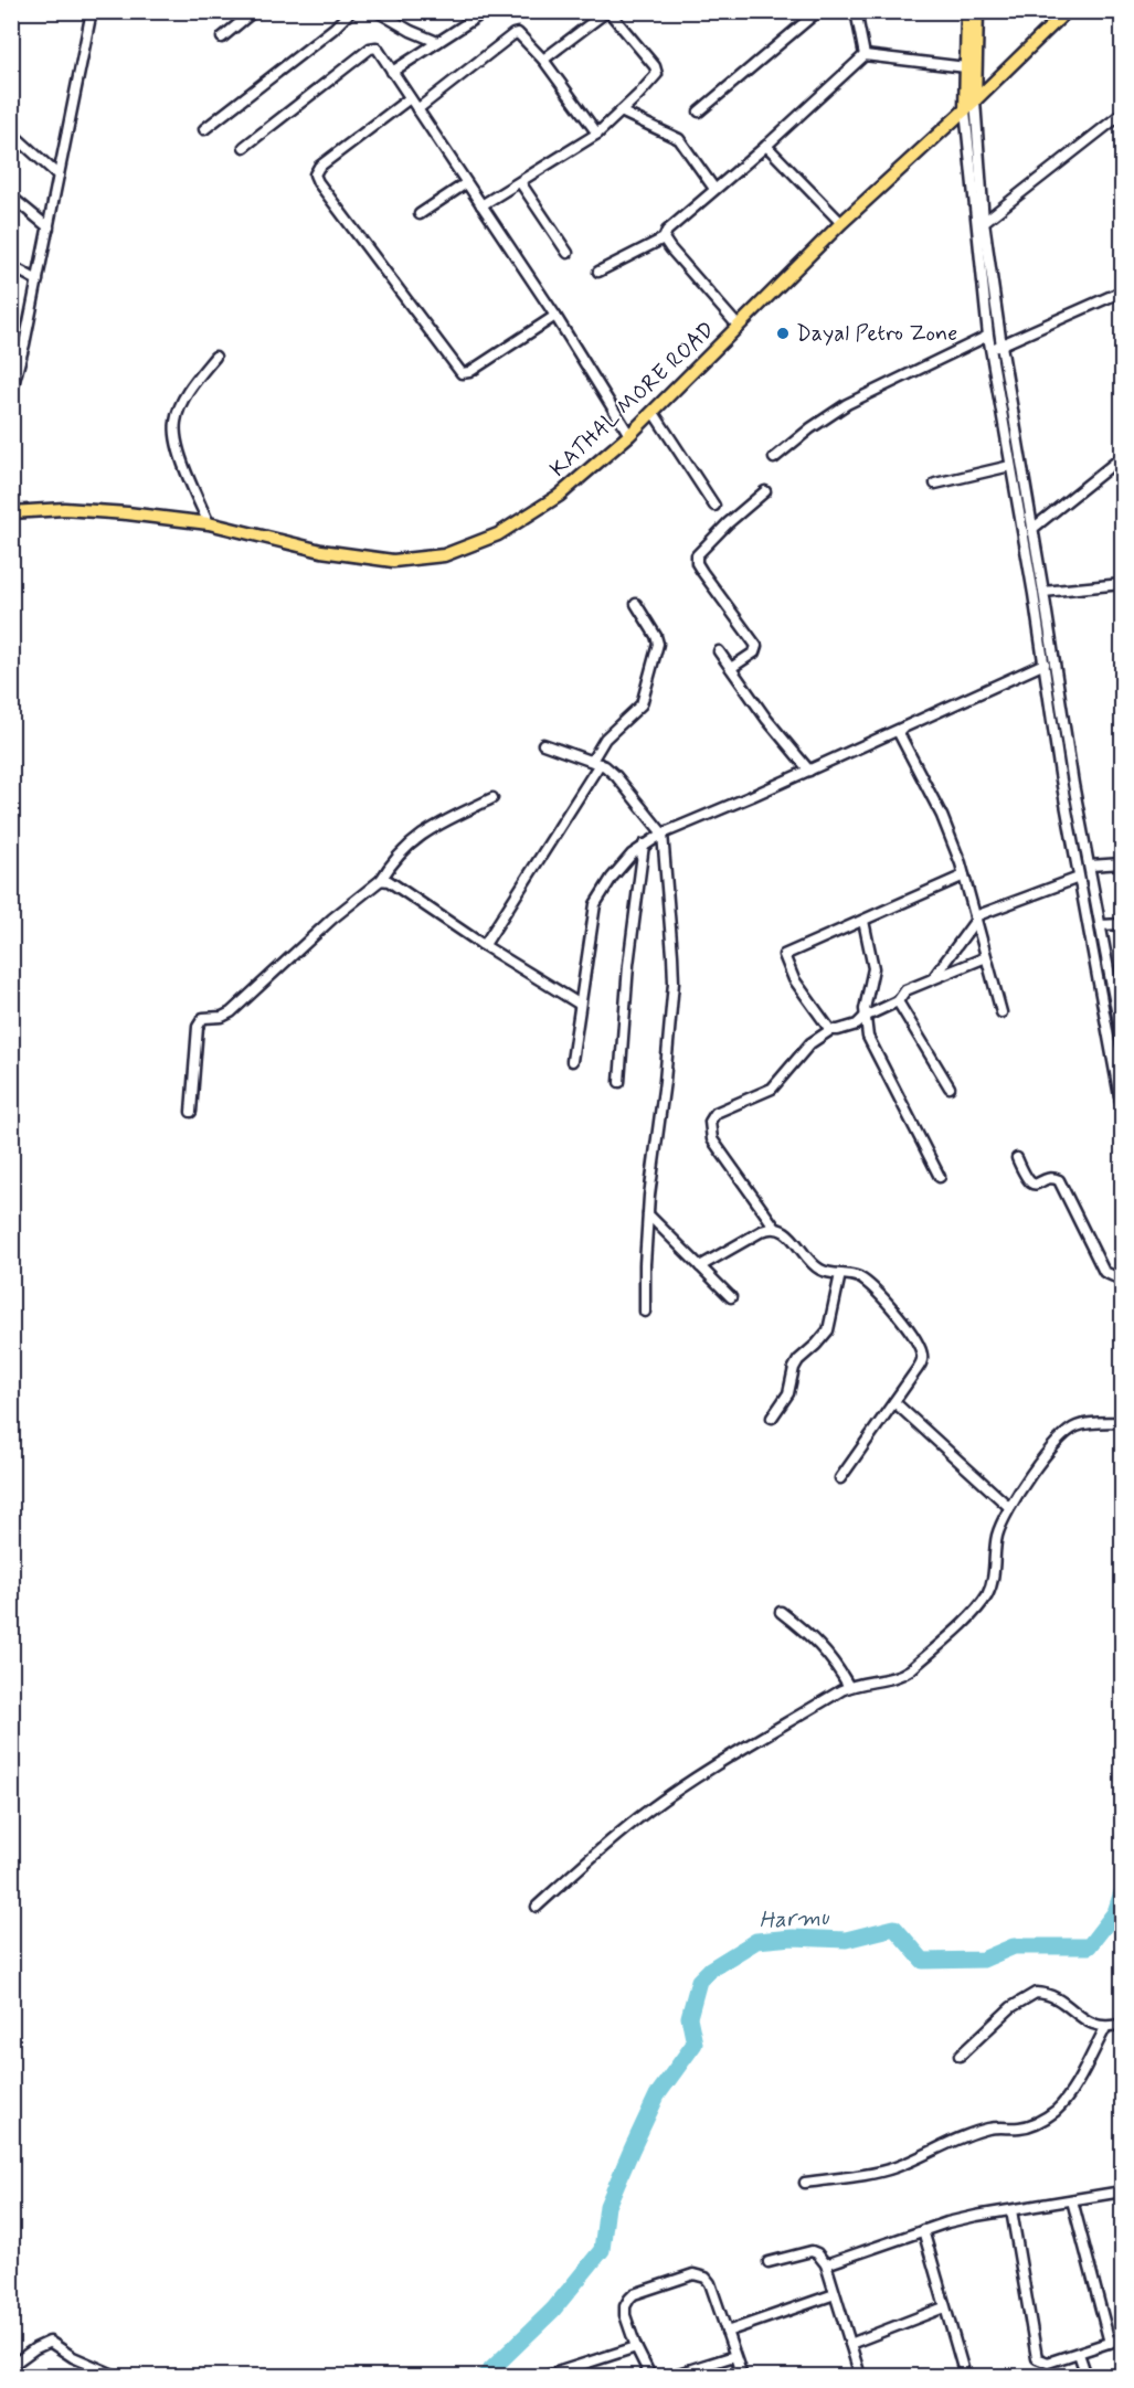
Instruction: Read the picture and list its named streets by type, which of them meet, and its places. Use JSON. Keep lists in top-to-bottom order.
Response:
{
  "streets": {
    "main road": ["KATHAL MORE ROAD"]
  },
  "water": ["Harmu"],
  "places": ["Dayal Petro Zone"]
}
